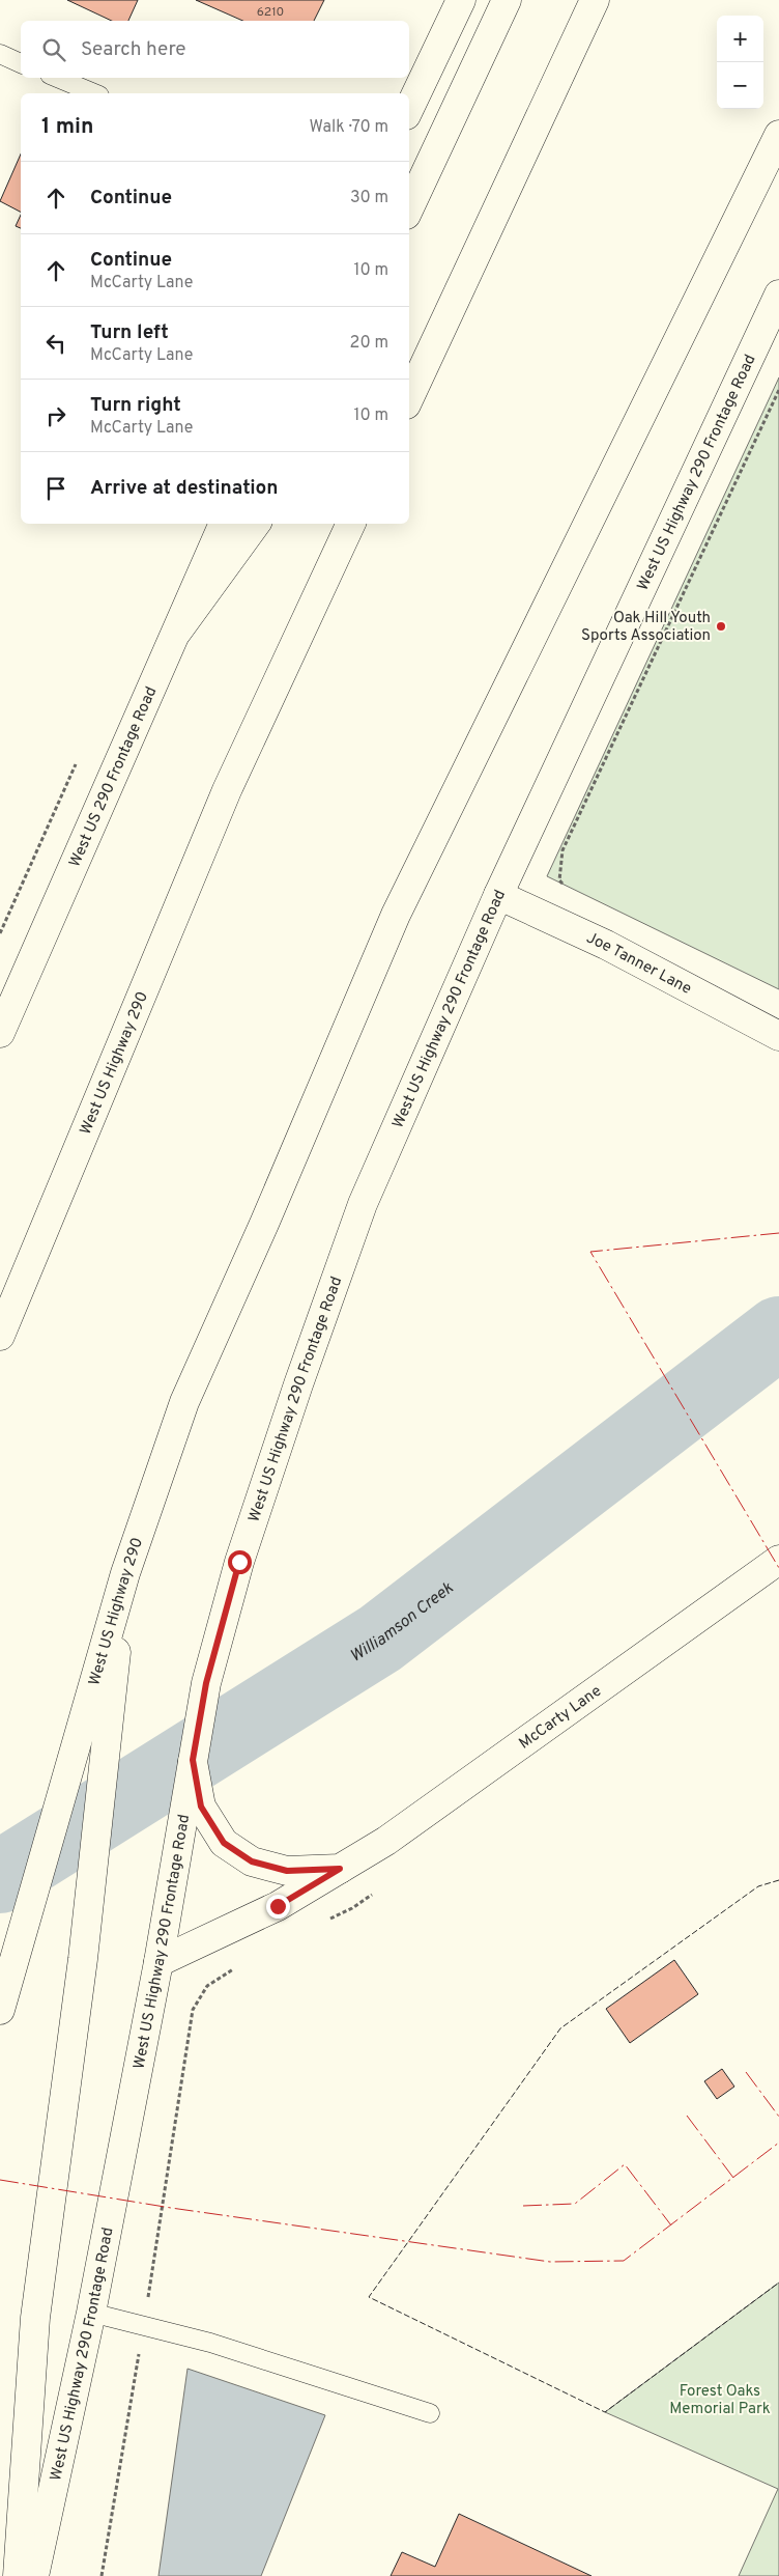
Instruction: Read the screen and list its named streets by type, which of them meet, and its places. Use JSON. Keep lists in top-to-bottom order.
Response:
{
  "streets": {
    "main road": [
      "West US Highway 290 Frontage Road",
      "West US 290 Frontage Road",
      "Joe Tanner Lane",
      "West US Highway 290",
      "McCarty Lane"
    ]
  },
  "crossings": [
    ["West US Highway 290 Frontage Road", "Joe Tanner Lane"],
    ["West US Highway 290 Frontage Road", "McCarty Lane"]
  ],
  "water": ["Williamson Creek"],
  "parks": ["Forest Oaks Memorial Park"],
  "places": ["Oak Hill Youth Sports Association"],
  "house_numbers": ["6210"],
  "page": {
    "map_buttons": ["+", "−"],
    "search": "Search here",
    "heading": ["1 min", "Walk · 70 m"],
    "list": [
      ["Continue", "30 m"],
      ["Continue", "McCarty Lane", "10 m"],
      ["Turn left", "McCarty Lane", "20 m"],
      ["Turn right", "McCarty Lane", "10 m"],
      "Arrive at destination"
    ]
  }
}
